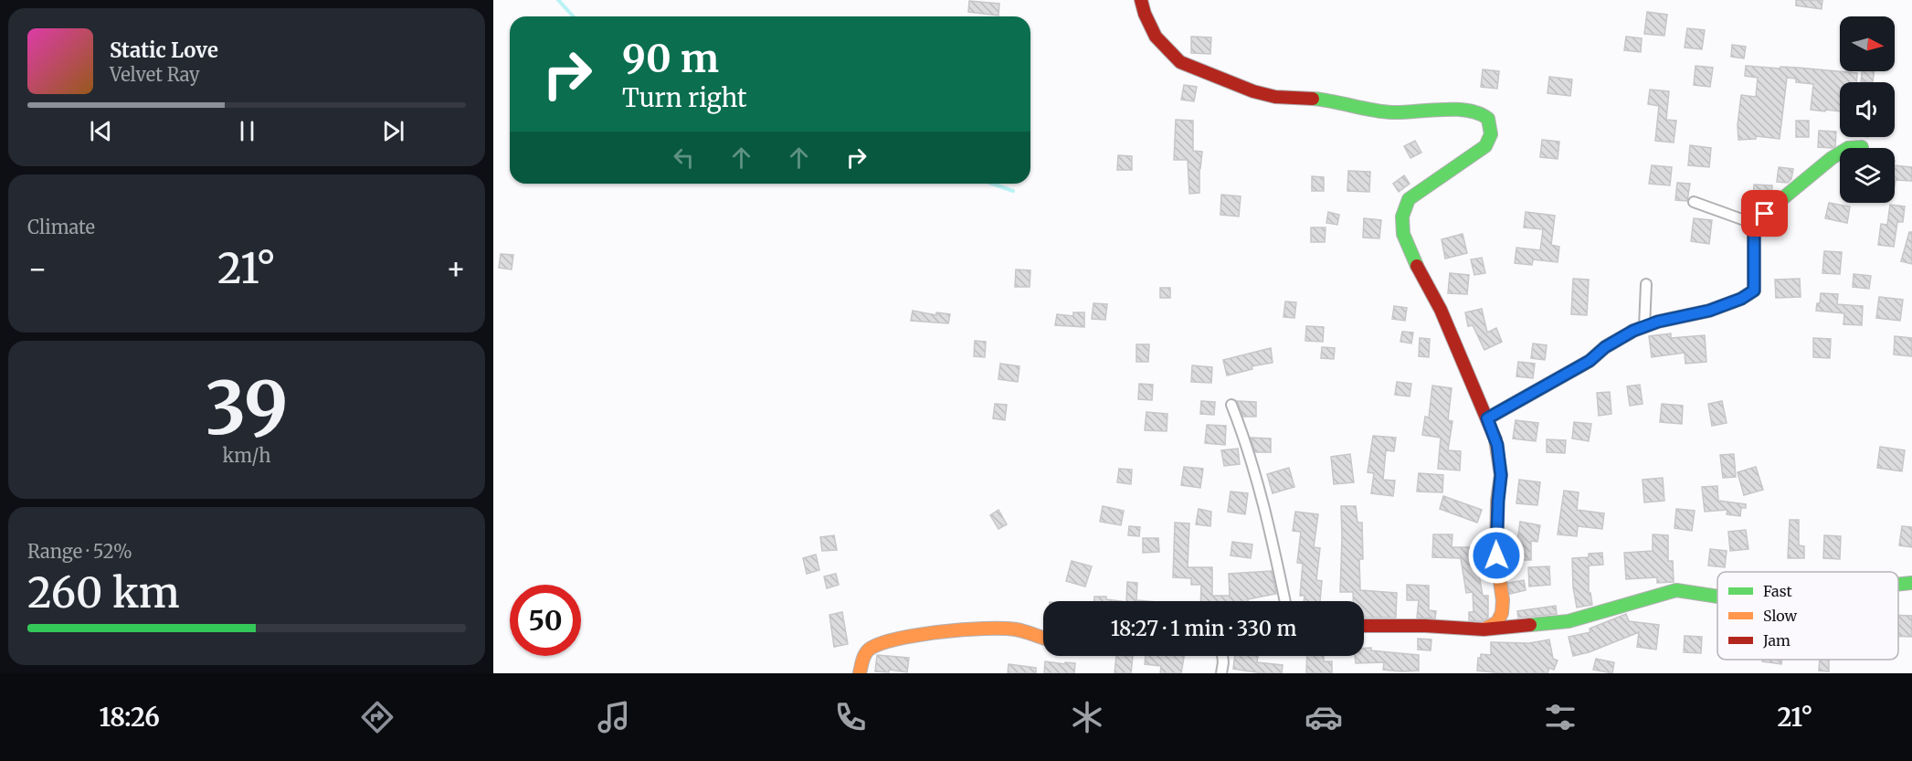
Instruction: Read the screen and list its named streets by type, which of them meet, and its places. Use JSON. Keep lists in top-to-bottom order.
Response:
{
  "legend": ["Fast", "Slow", "Jam"],
  "north": "right",
  "page": {
    "turn": ["90 m", "Turn right"],
    "song": ["Static Love", "Velvet Ray"],
    "tile": [
      "Climate",
      ["39", "km/h"],
      ["Range · 52%", "260 km"]
    ],
    "heat": ["−", "21°", "+"],
    "limit": "50",
    "trip": "18:27 · 1 min · 330 m",
    "tabs": ["18:26", "21°"]
  }
}
